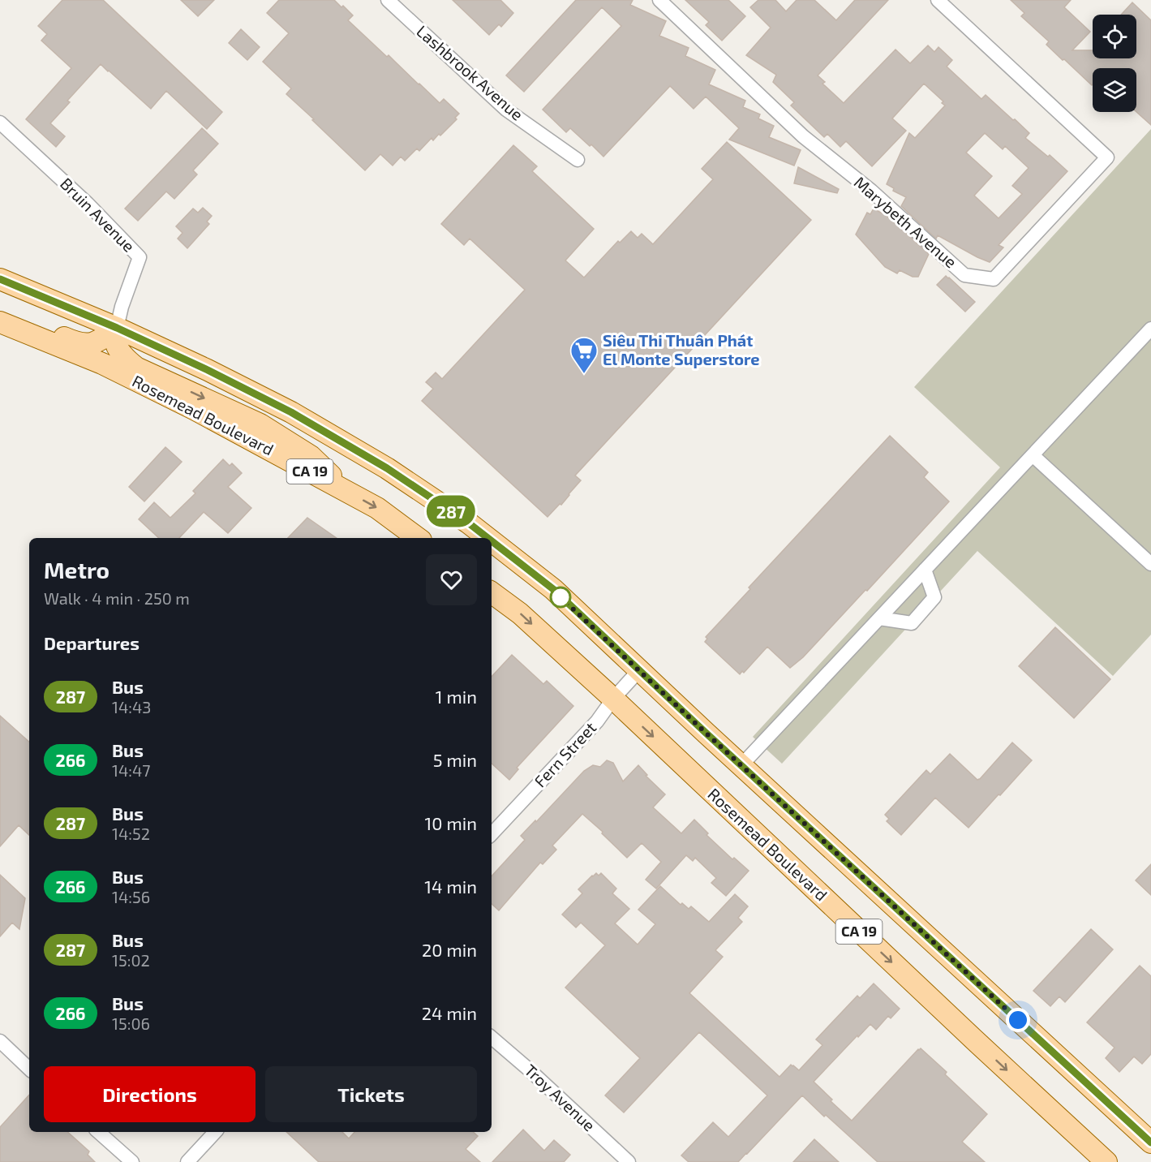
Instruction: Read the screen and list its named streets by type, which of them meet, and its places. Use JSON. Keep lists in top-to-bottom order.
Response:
{
  "streets": {
    "main road": ["Rosemead Boulevard", "CA 19"],
    "street": [
      "Lashbrook Avenue",
      "Bruin Avenue",
      "Marybeth Avenue",
      "Fern Street",
      "Troy Avenue"
    ]
  },
  "crossings": [
    ["Bruin Avenue", "CA 19"],
    ["Rosemead Boulevard", "Fern Street"],
    ["CA 19", "Fern Street"]
  ],
  "places": {
    "supermarket": ["Siêu Thi Thuân Phát El Monte Superstore"]
  },
  "lines": ["bus line 287"],
  "page": {
    "on_map": "287",
    "heading": [
      ["Metro", "Walk · 4 min · 250 m"],
      "Departures"
    ],
    "list": [
      {
        "mark": "287",
        "name": "Bus",
        "note": "14:43",
        "value": "1 min"
      },
      {
        "mark": "266",
        "name": "Bus",
        "note": "14:47",
        "value": "5 min"
      },
      {
        "mark": "287",
        "name": "Bus",
        "note": "14:52",
        "value": "10 min"
      },
      {
        "mark": "266",
        "name": "Bus",
        "note": "14:56",
        "value": "14 min"
      },
      {
        "mark": "287",
        "name": "Bus",
        "note": "15:02",
        "value": "20 min"
      },
      {
        "mark": "266",
        "name": "Bus",
        "note": "15:06",
        "value": "24 min"
      }
    ],
    "buttons": ["Directions", "Tickets"]
  }
}
